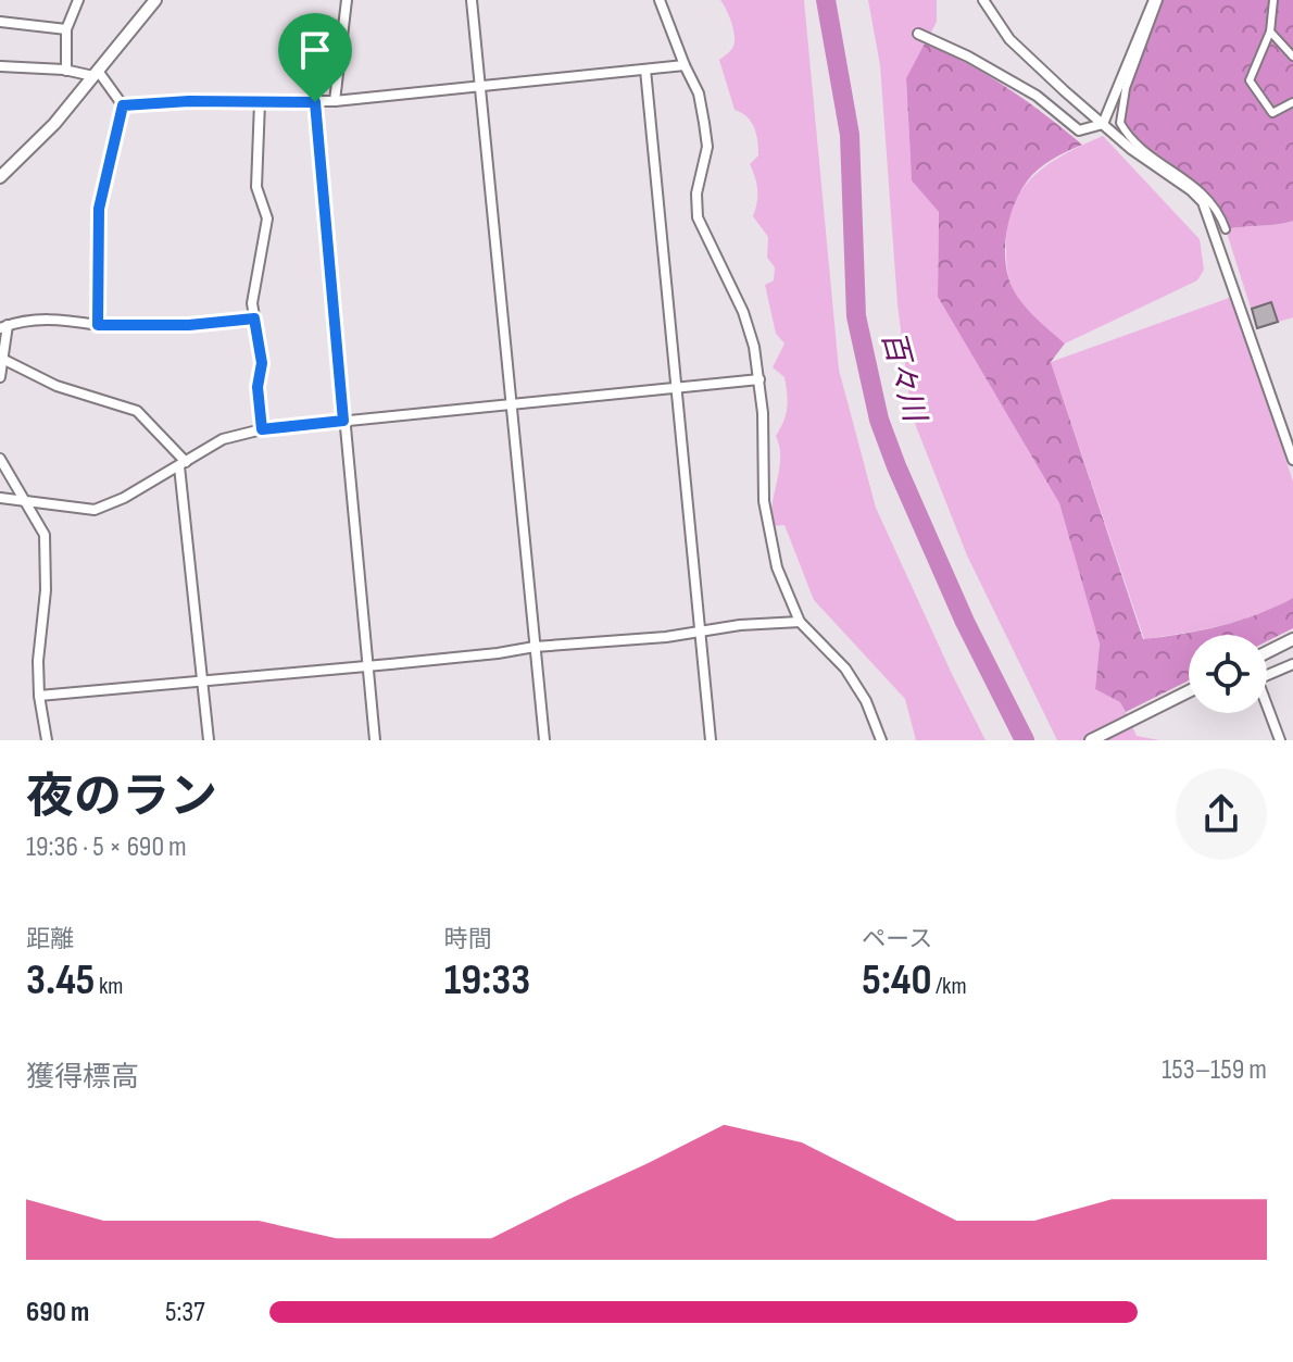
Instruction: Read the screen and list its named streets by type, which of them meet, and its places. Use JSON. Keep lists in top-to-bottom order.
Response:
{
  "water": ["百々川"],
  "page": {
    "heading": ["夜のラン", "19:36 · 5 × 690 m"],
    "stats": [
      ["距離", "3.45 km"],
      ["時間", "19:33"],
      ["ペース", "5:40 /km"]
    ],
    "chart": ["獲得標高", "153–159 m"],
    "list": [
      {
        "name": "690 m",
        "note": "5:37"
      }
    ]
  }
}
